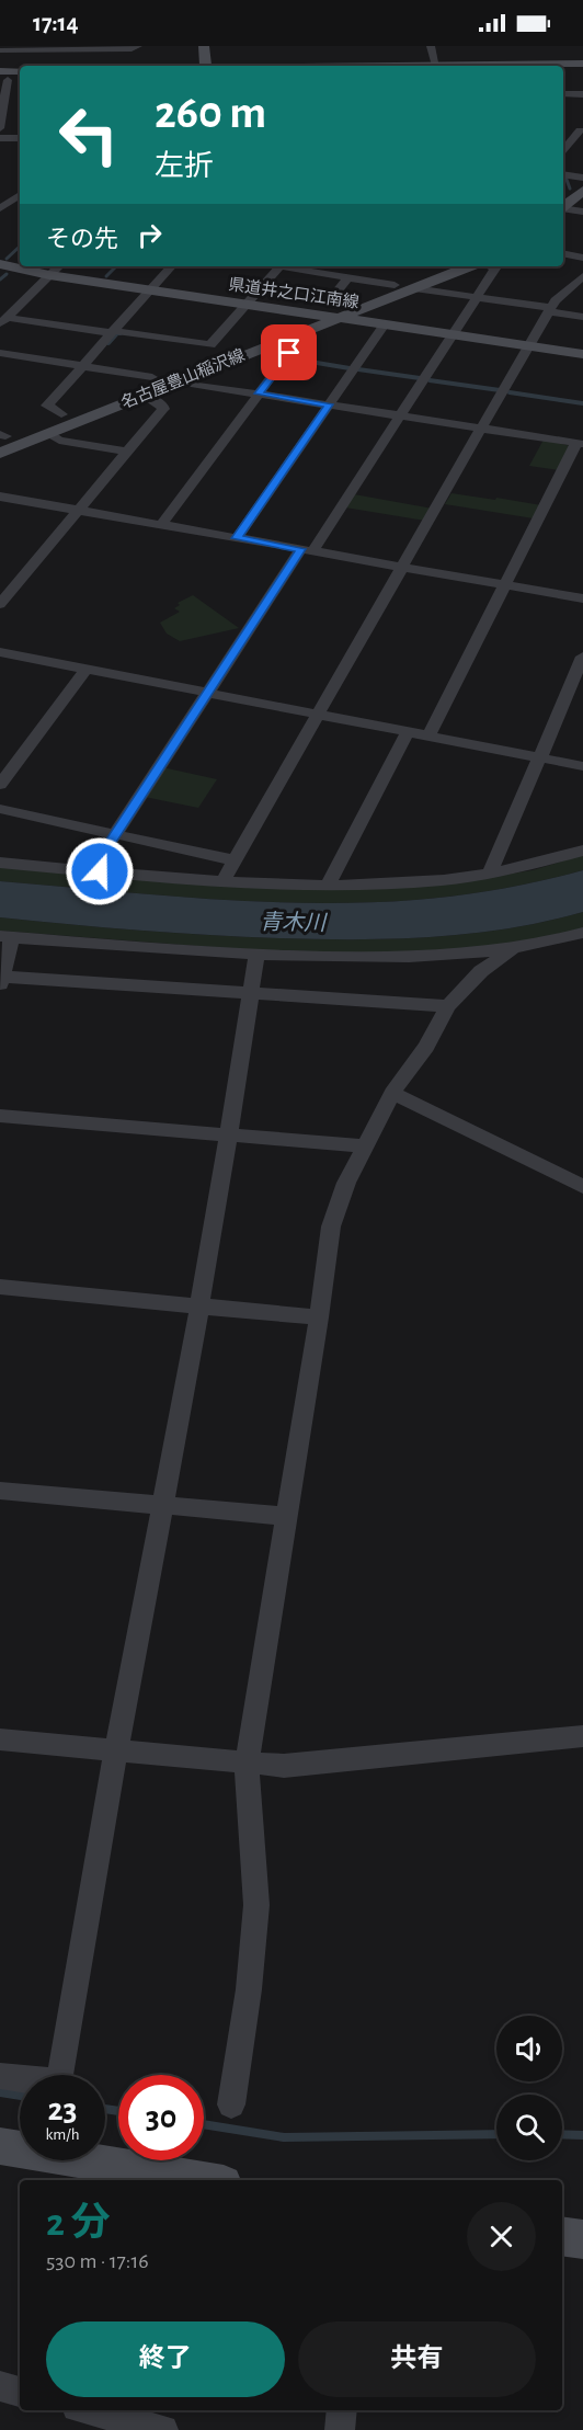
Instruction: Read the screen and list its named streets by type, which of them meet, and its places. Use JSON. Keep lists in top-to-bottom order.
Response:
{
  "streets": {
    "main road": ["県道井之口江南線", "名古屋豊山稲沢線"]
  },
  "crossings": [
    ["県道井之口江南線", "名古屋豊山稲沢線"]
  ],
  "water": ["青木川"],
  "page": {
    "status": "17:14",
    "turn": ["260 m", "左折"],
    "then": "その先",
    "speed": "23 km/h",
    "limit": "30",
    "heading": ["2 分", "530 m · 17:16"],
    "buttons": ["終了", "共有"]
  }
}
